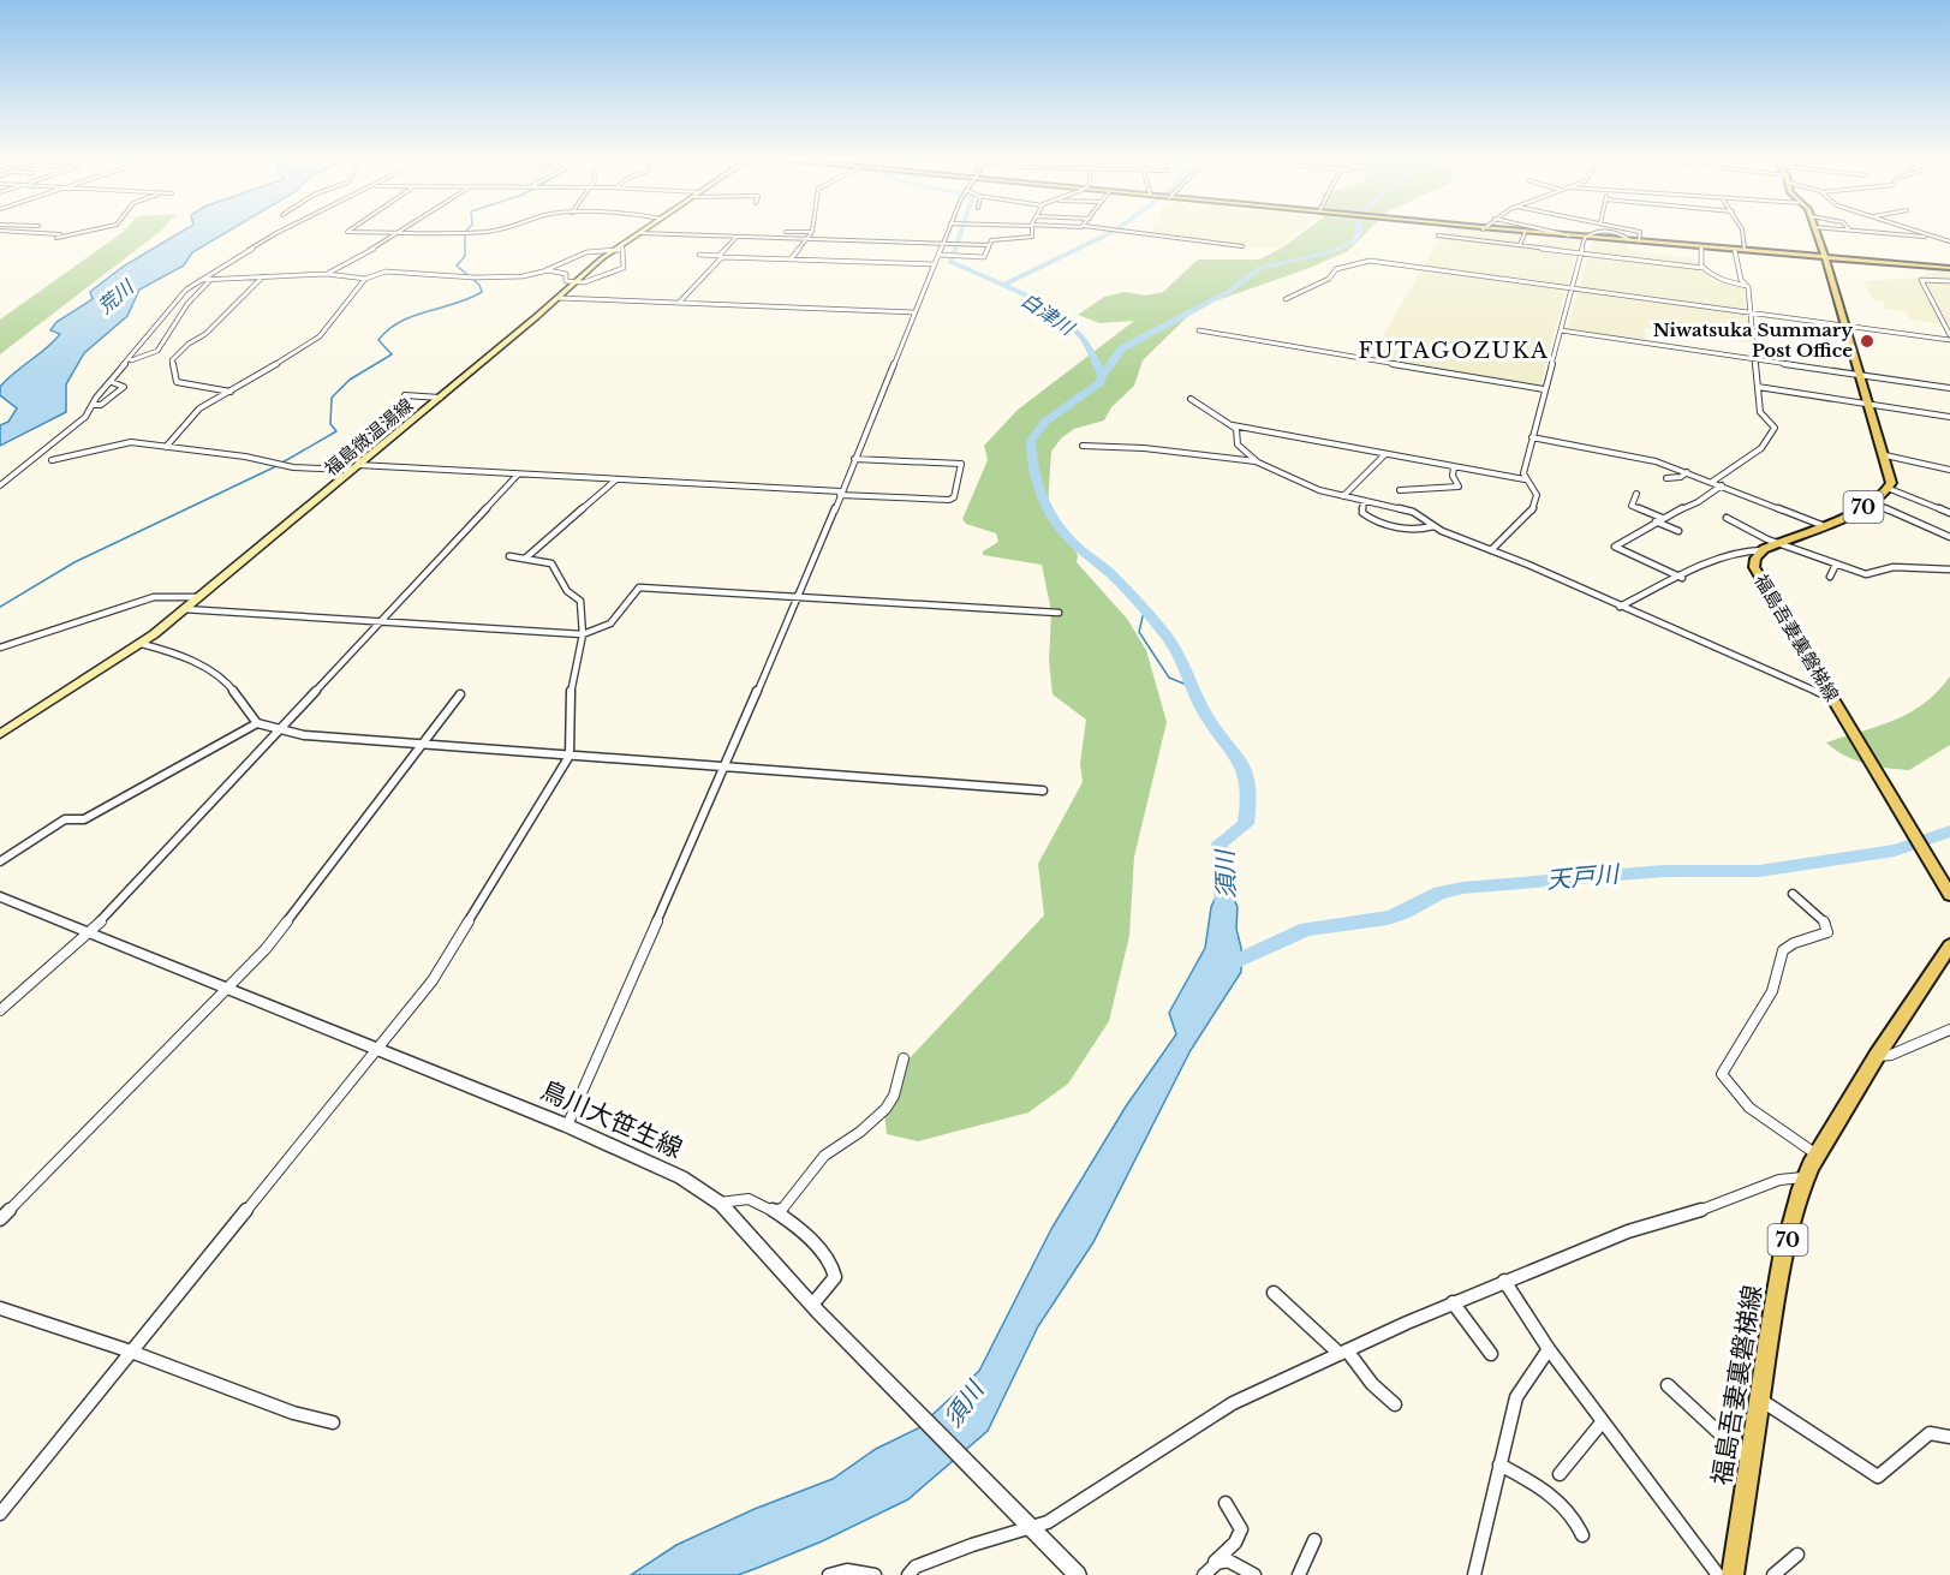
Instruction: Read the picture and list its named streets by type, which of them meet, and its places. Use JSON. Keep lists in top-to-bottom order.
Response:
{
  "streets": {
    "main road": ["福島微温湯線", "70", "福島吾妻裏磐梯線"],
    "street": ["鳥川大笹生線"]
  },
  "crossings": [
    ["70", "福島吾妻裏磐梯線"]
  ],
  "districts": ["FUTAGOZUKA"],
  "water": [
    "荒川",
    "白津川",
    "須川",
    "天戸川"
  ],
  "places": ["Niwatsuka Summary Post Office"]
}
